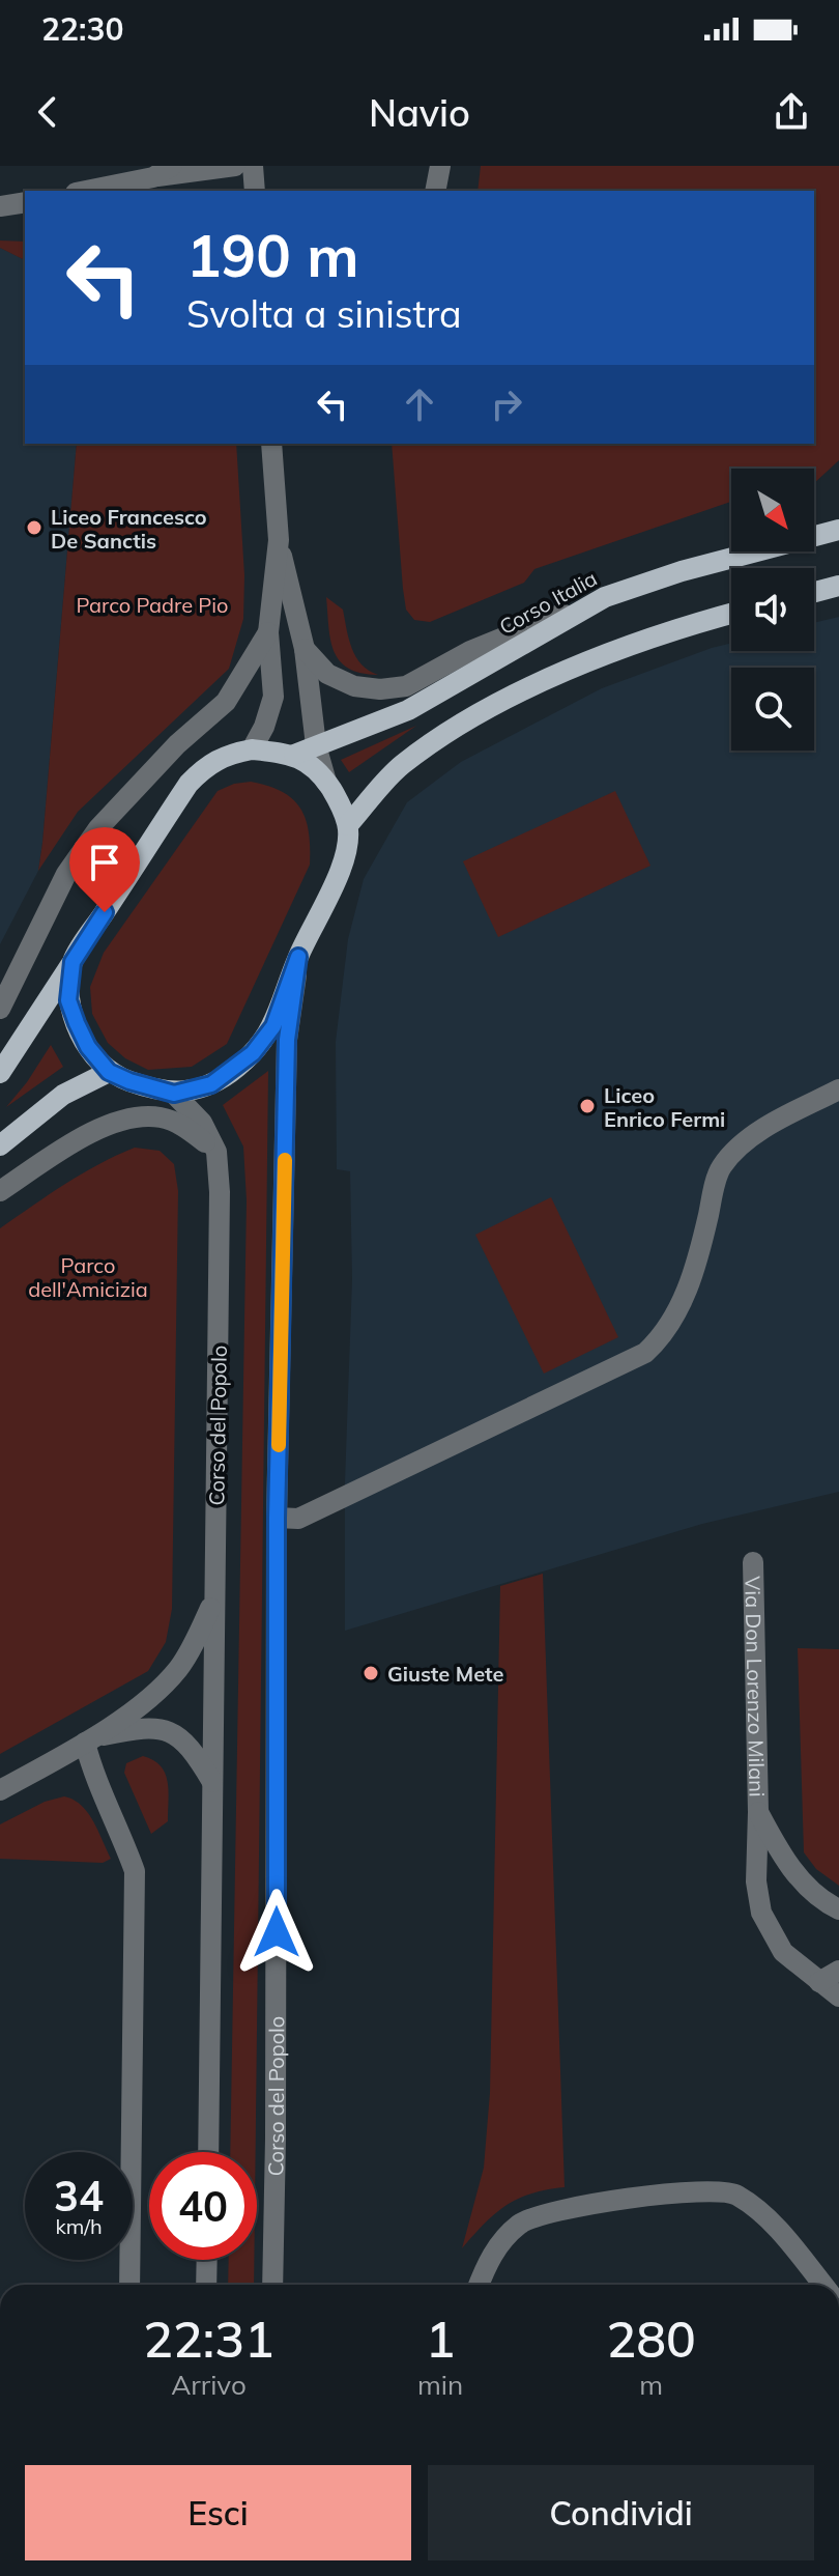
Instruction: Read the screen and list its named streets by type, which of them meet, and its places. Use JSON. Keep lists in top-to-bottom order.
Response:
{
  "streets": {
    "main road": ["Corso Italia"],
    "street": ["Corso del Popolo", "Via Don Lorenzo Milani"]
  },
  "parks": ["Parco Padre Pio", "Parco dell'Amicizia"],
  "places": ["Liceo Francesco De Sanctis", "Liceo Enrico Fermi", "Giuste Mete"],
  "north": "bottom right",
  "page": {
    "status": "22:30",
    "header": "Navio",
    "turn": ["190 m", "Svolta a sinistra"],
    "speed": "34 km/h",
    "limit": "40",
    "eta": [
      "22:31",
      "Arrivo",
      "1",
      "min",
      "280",
      "m"
    ],
    "buttons": ["Esci", "Condividi"]
  }
}
